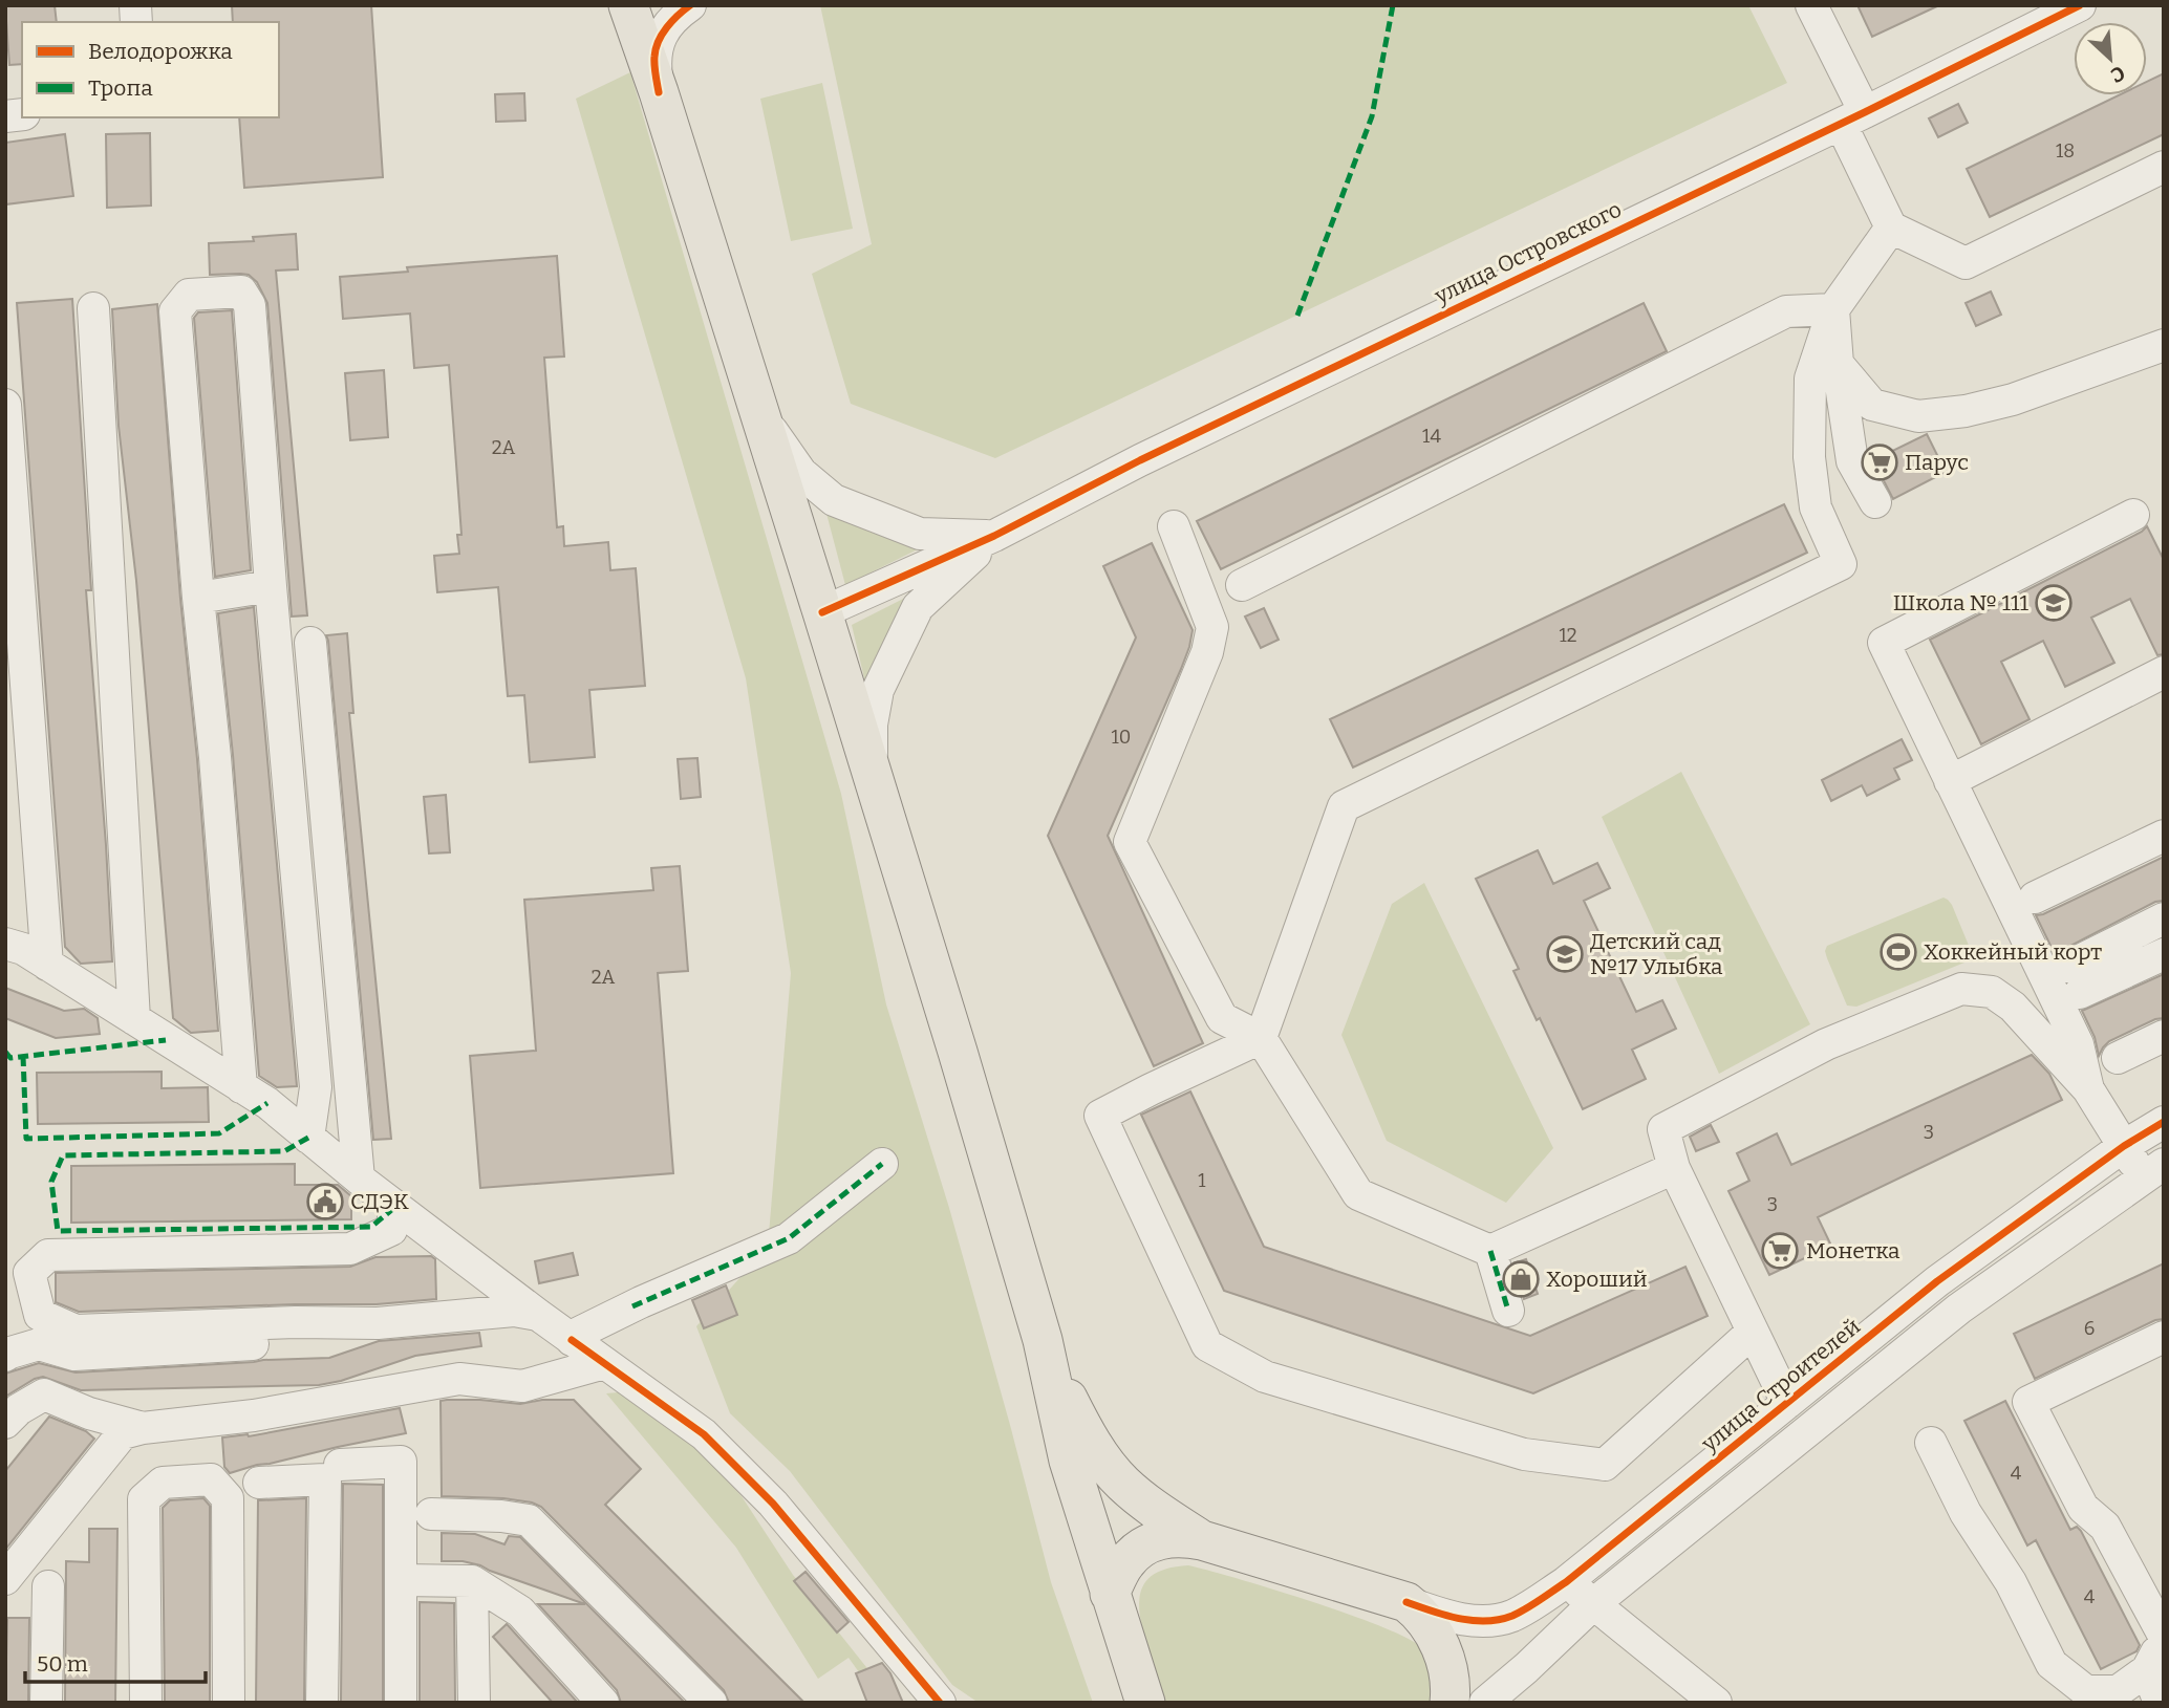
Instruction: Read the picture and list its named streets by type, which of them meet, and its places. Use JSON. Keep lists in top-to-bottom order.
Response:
{
  "streets": {
    "street": ["улица Островского", "улица Строителей"]
  },
  "places": {
    "supermarket": ["Парус", "Монетка"],
    "school or university": ["Школа № 111", "Детский сад №17 Улыбка"],
    "sports": ["Хоккейный корт"],
    "public building": ["СДЭК"],
    "shop": ["Хороший"]
  },
  "house_numbers": [
    "18",
    "14",
    "2А",
    "12",
    "10",
    "2А",
    "3",
    "1",
    "3",
    "6",
    "4",
    "4"
  ],
  "legend": ["Велодорожка", "Тропа"],
  "scale_bar": "50 m",
  "north": "bottom right"
}
